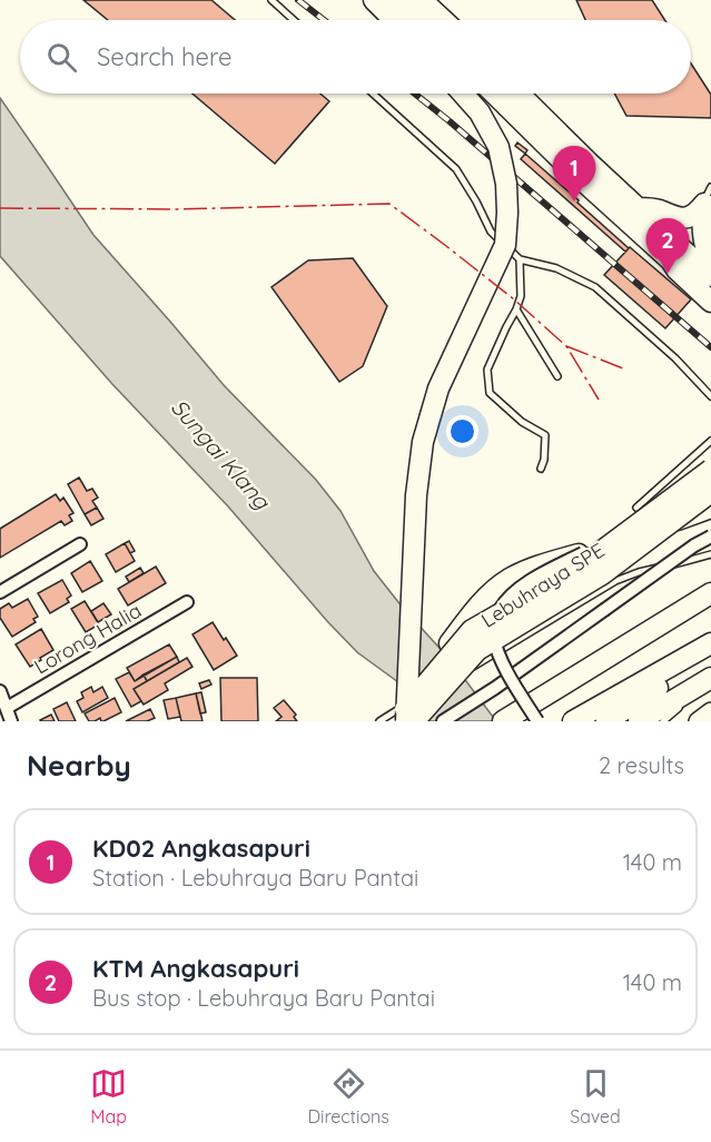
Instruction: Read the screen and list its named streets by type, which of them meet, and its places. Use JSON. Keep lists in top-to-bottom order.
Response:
{
  "streets": {
    "highway": ["Lebuhraya SPE"],
    "street": ["Lorong Halia"]
  },
  "water": ["Sungai Klang"],
  "page": {
    "search": "Search here",
    "pins": ["1", "2"],
    "heading": ["Nearby", "2 results"],
    "list": [
      {
        "mark": "1",
        "name": "KD02 Angkasapuri",
        "note": "Station · Lebuhraya Baru Pantai",
        "value": "140 m"
      },
      {
        "mark": "2",
        "name": "KTM Angkasapuri",
        "note": "Bus stop · Lebuhraya Baru Pantai",
        "value": "140 m"
      }
    ],
    "nav": ["Map", "Directions", "Saved"]
  }
}
